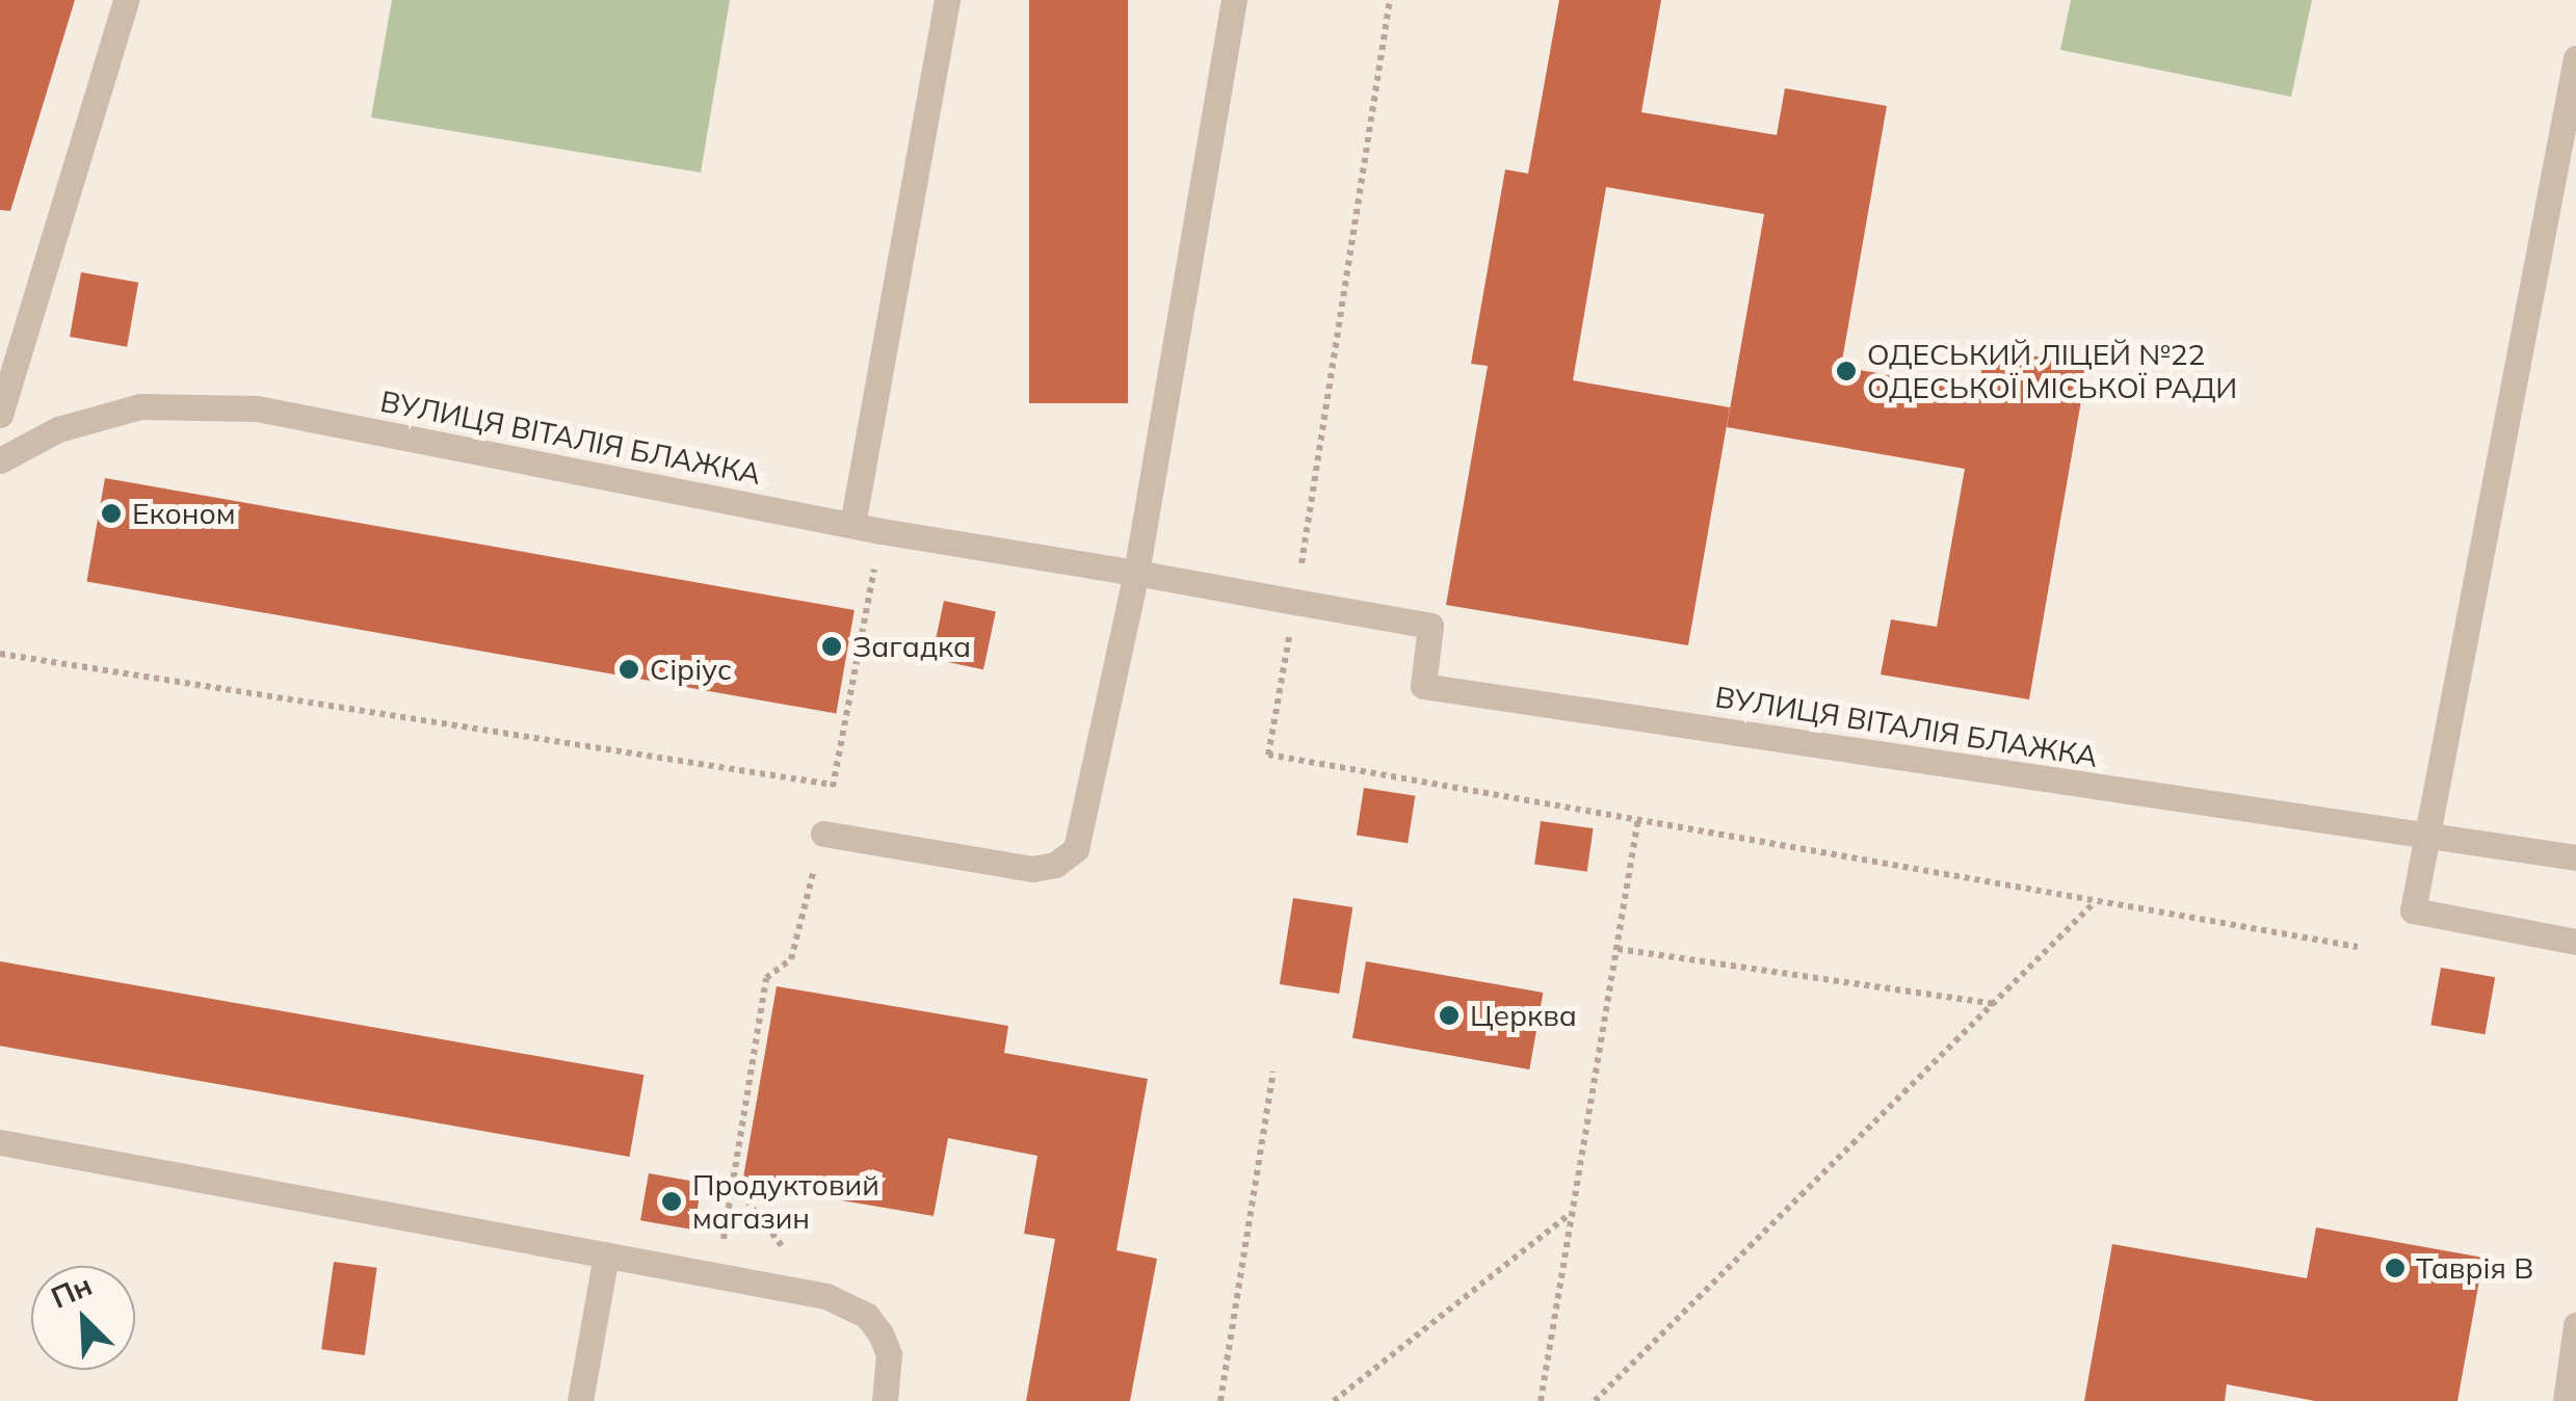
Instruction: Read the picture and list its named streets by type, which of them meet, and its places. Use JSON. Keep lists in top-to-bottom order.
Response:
{
  "streets": {
    "street": ["ВУЛИЦЯ ВІТАЛІЯ БЛАЖКА"]
  },
  "places": [
    "ОДЕСЬКИЙ ЛІЦЕЙ №22 ОДЕСЬКОЇ МІСЬКОЇ РАДИ",
    "Економ",
    "Загадка",
    "Сіріус",
    "Церква",
    "Продуктовий магазин",
    "Таврія В"
  ],
  "north": "top left"
}
